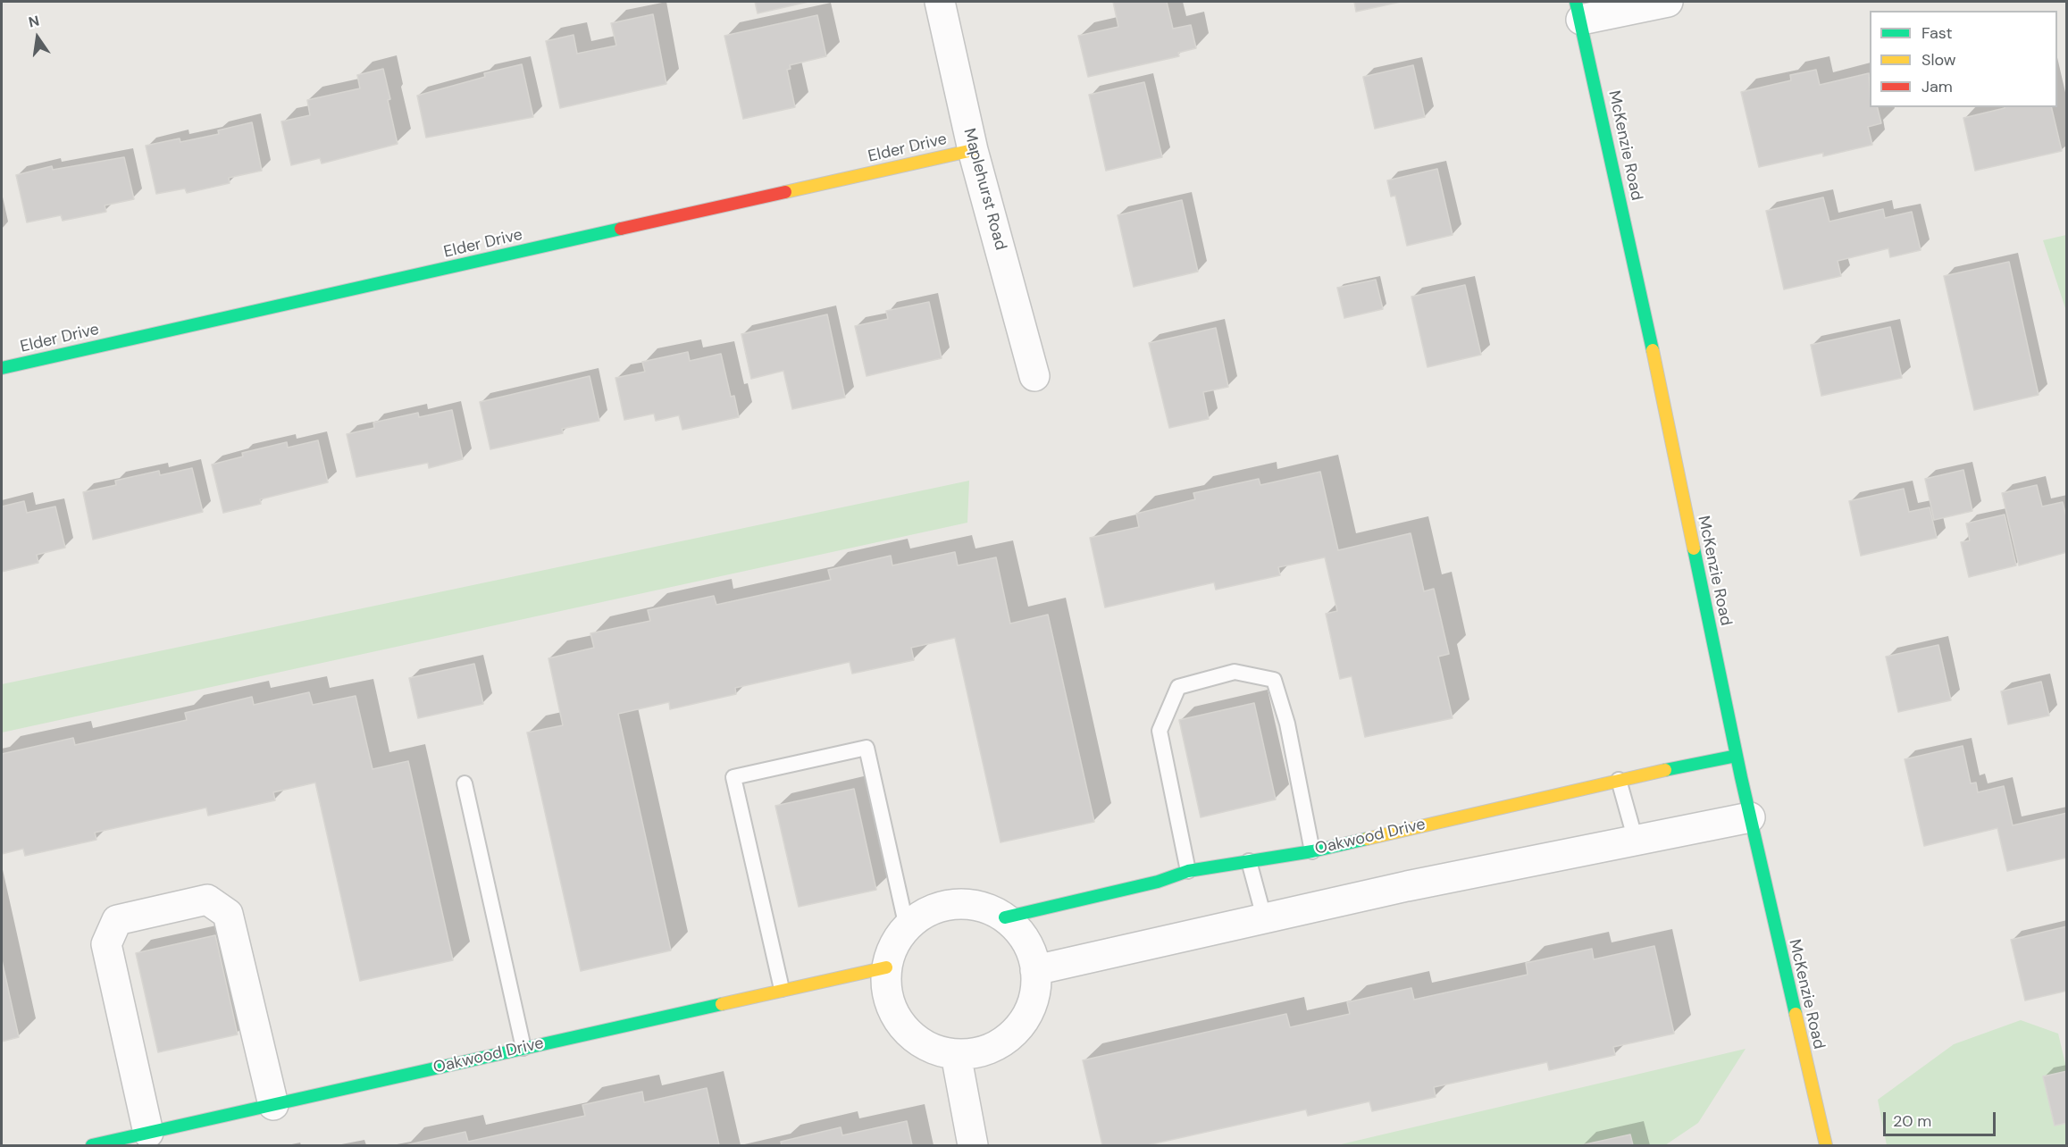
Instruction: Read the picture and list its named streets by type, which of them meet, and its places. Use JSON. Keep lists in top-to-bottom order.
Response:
{
  "streets": {
    "street": [
      "McKenzie Road",
      "Elder Drive",
      "Maplehurst Road",
      "Oakwood Drive"
    ]
  },
  "crossings": [
    ["McKenzie Road", "Oakwood Drive"],
    ["Elder Drive", "Maplehurst Road"]
  ],
  "legend": ["Fast", "Slow", "Jam"],
  "scale_bar": "20 m",
  "north": "top"
}
